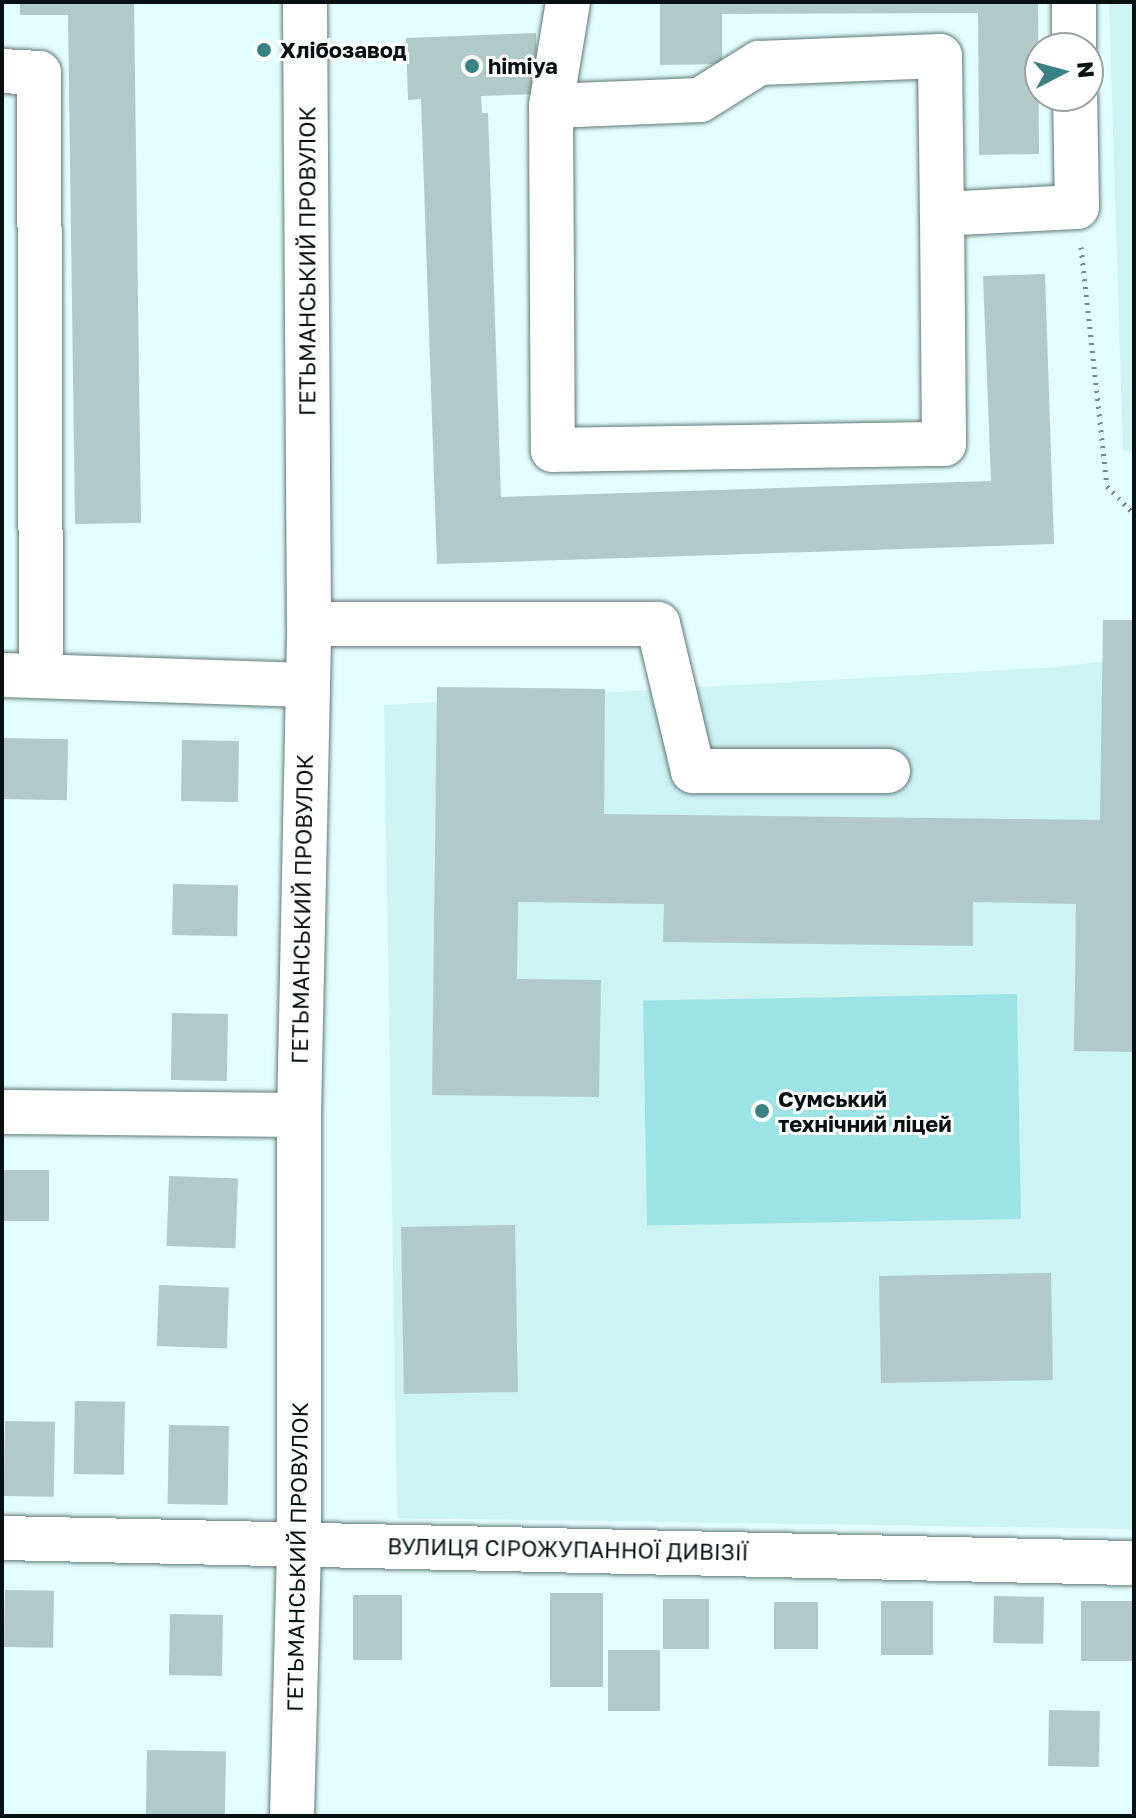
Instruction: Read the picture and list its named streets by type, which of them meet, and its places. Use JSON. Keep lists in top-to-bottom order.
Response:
{
  "streets": {
    "street": ["ГЕТЬМАНСЬКИЙ ПРОВУЛОК", "ВУЛИЦЯ СІРОЖУПАННОЇ ДИВІЗІЇ"]
  },
  "crossings": [
    ["ГЕТЬМАНСЬКИЙ ПРОВУЛОК", "ВУЛИЦЯ СІРОЖУПАННОЇ ДИВІЗІЇ"]
  ],
  "places": ["Хлібозавод", "himiya", "Сумський технічний ліцей"],
  "north": "right"
}
